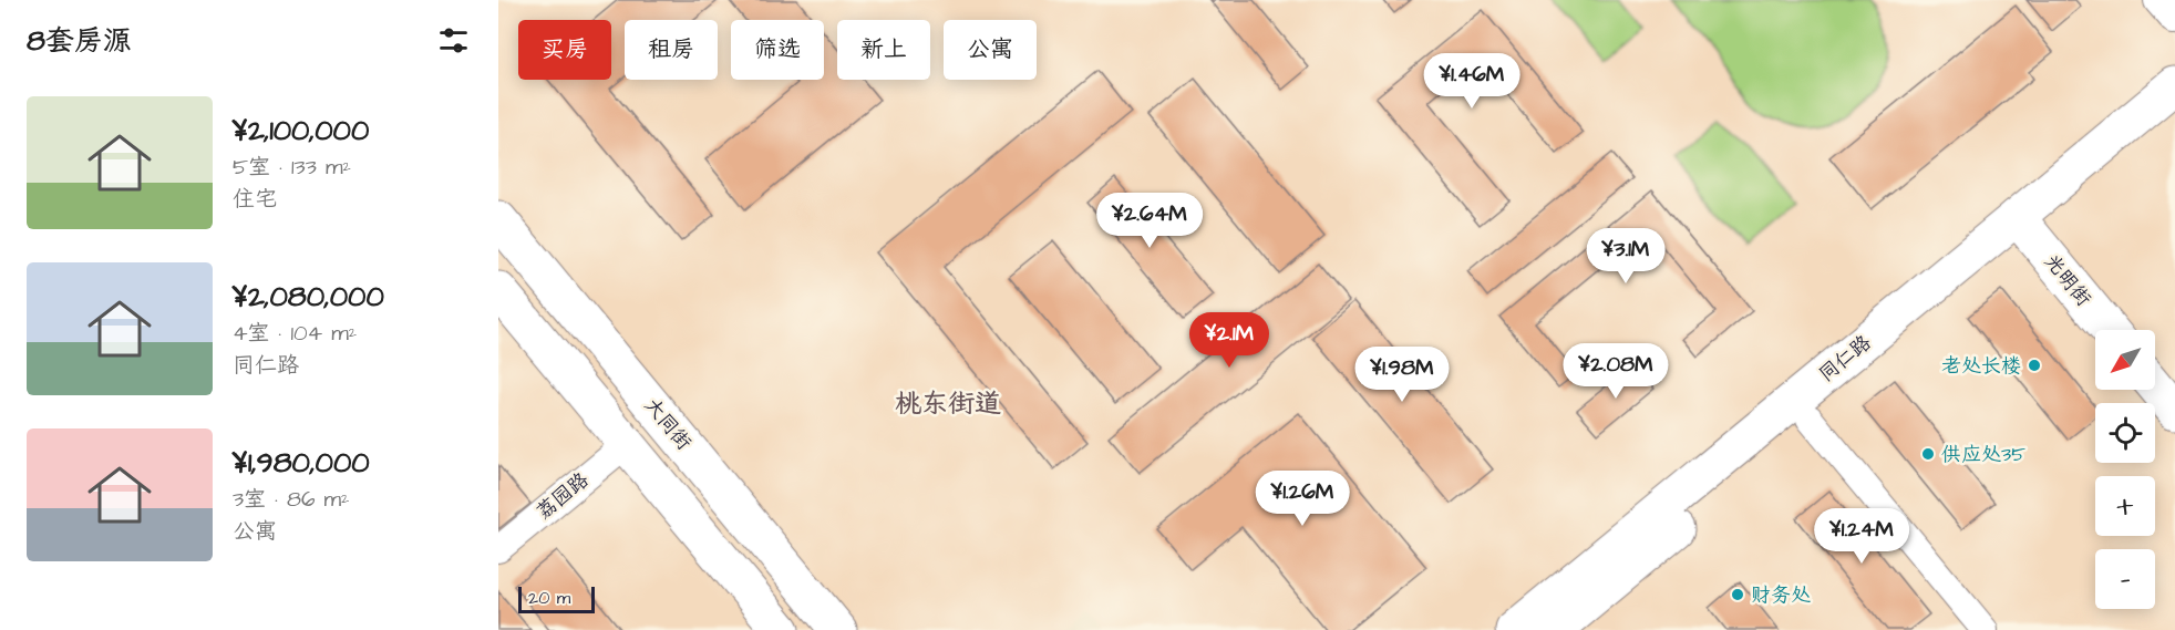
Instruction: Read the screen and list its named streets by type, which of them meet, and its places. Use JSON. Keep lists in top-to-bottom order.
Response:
{
  "streets": {
    "main road": ["光明街", "同仁路", "大同街"],
    "street": ["荔园路"]
  },
  "crossings": [
    ["光明街", "同仁路"]
  ],
  "districts": ["桃东街道"],
  "places": ["老处长楼", "供应处35", "财务处"],
  "scale_bar": "20 m",
  "north": "bottom left",
  "page": {
    "heading": "8套房源",
    "chip": [
      "买房",
      "租房",
      "筛选",
      "新上",
      "公寓"
    ],
    "price": [
      "¥1.46M",
      "¥2.64M",
      "¥3.1M",
      "¥2.1M",
      "¥2.08M",
      "¥1.98M",
      "¥1.26M",
      "¥1.24M"
    ],
    "list": [
      {
        "name": "¥2,100,000",
        "note": "5室 · 133 m² · 住宅"
      },
      {
        "name": "¥2,080,000",
        "note": "4室 · 104 m² · 同仁路"
      },
      {
        "name": "¥1,980,000",
        "note": "3室 · 86 m² · 公寓"
      }
    ],
    "map_buttons": ["+", "−"],
    "scale": "20 m"
  }
}
